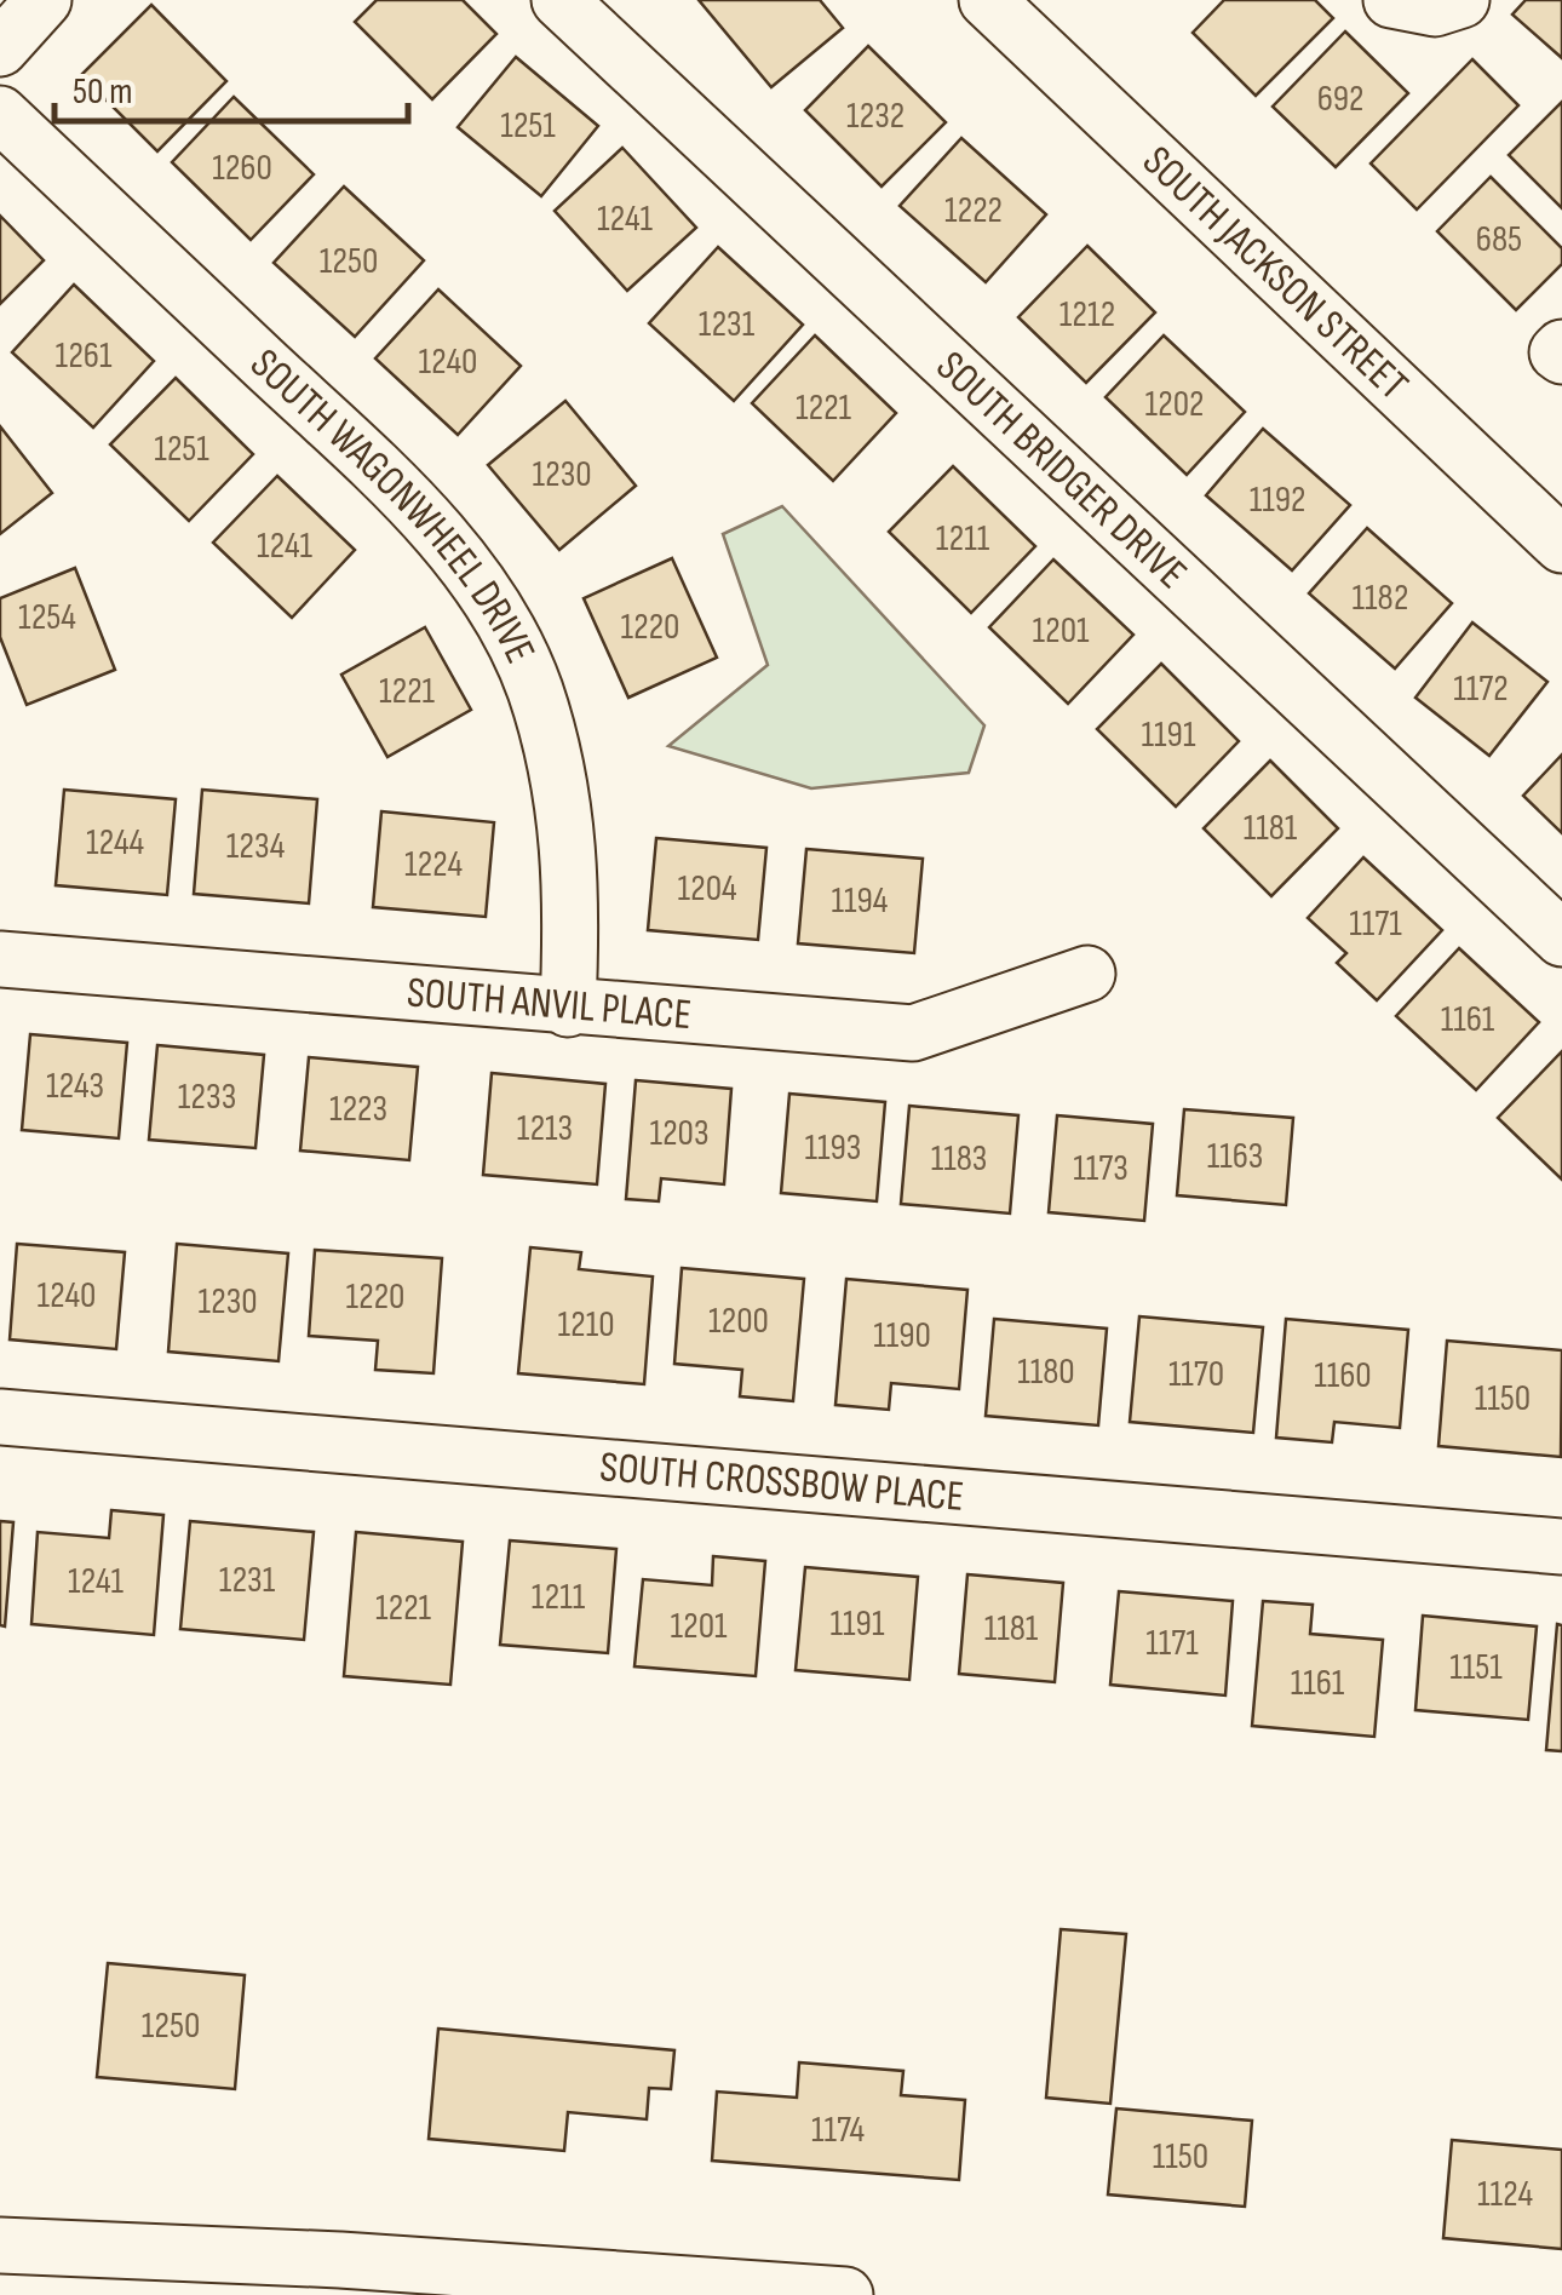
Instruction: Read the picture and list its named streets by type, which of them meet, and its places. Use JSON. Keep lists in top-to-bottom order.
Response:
{
  "streets": {
    "street": [
      "SOUTH JACKSON STREET",
      "SOUTH BRIDGER DRIVE",
      "SOUTH WAGONWHEEL DRIVE",
      "SOUTH ANVIL PLACE",
      "SOUTH CROSSBOW PLACE"
    ]
  },
  "crossings": [
    ["SOUTH WAGONWHEEL DRIVE", "SOUTH ANVIL PLACE"]
  ],
  "house_numbers": [
    "692",
    "1232",
    "1251",
    "1260",
    "1222",
    "1241",
    "685",
    "1250",
    "1212",
    "1231",
    "1261",
    "1240",
    "1202",
    "1221",
    "1251",
    "1230",
    "1192",
    "1211",
    "1241",
    "1182",
    "1254",
    "1220",
    "1201",
    "1172",
    "1221",
    "1191",
    "1181",
    "1244",
    "1234",
    "1224",
    "1204",
    "1194",
    "1171",
    "1161",
    "1243",
    "1233",
    "1223",
    "1213",
    "1203",
    "1193",
    "1163",
    "1183",
    "1173",
    "1240",
    "1220",
    "1230",
    "1200",
    "1210",
    "1190",
    "1180",
    "1170",
    "1160",
    "1150",
    "1231",
    "1241",
    "1211",
    "1221",
    "1191",
    "1201",
    "1181",
    "1171",
    "1151",
    "1161",
    "1250",
    "1174",
    "1150",
    "1124"
  ],
  "scale_bar": "50 m"
}
